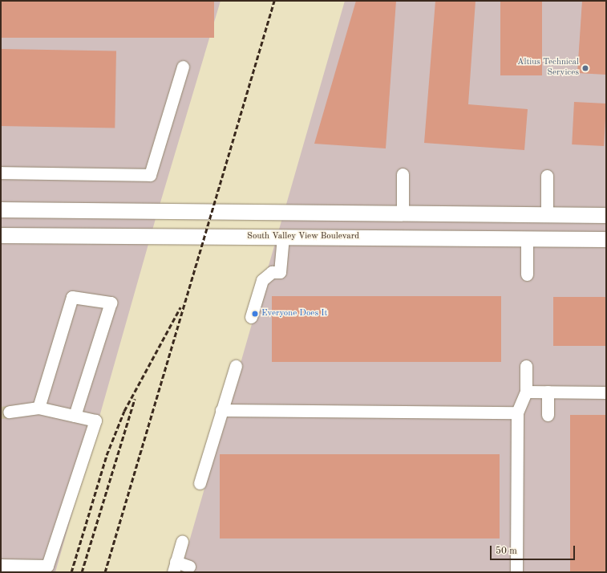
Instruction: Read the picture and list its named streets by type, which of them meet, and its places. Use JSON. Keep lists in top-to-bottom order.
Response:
{
  "streets": {
    "main road": ["South Valley View Boulevard"]
  },
  "places": ["Altius Technical Services", "Everyone Does It"],
  "scale_bar": "50 m"
}
